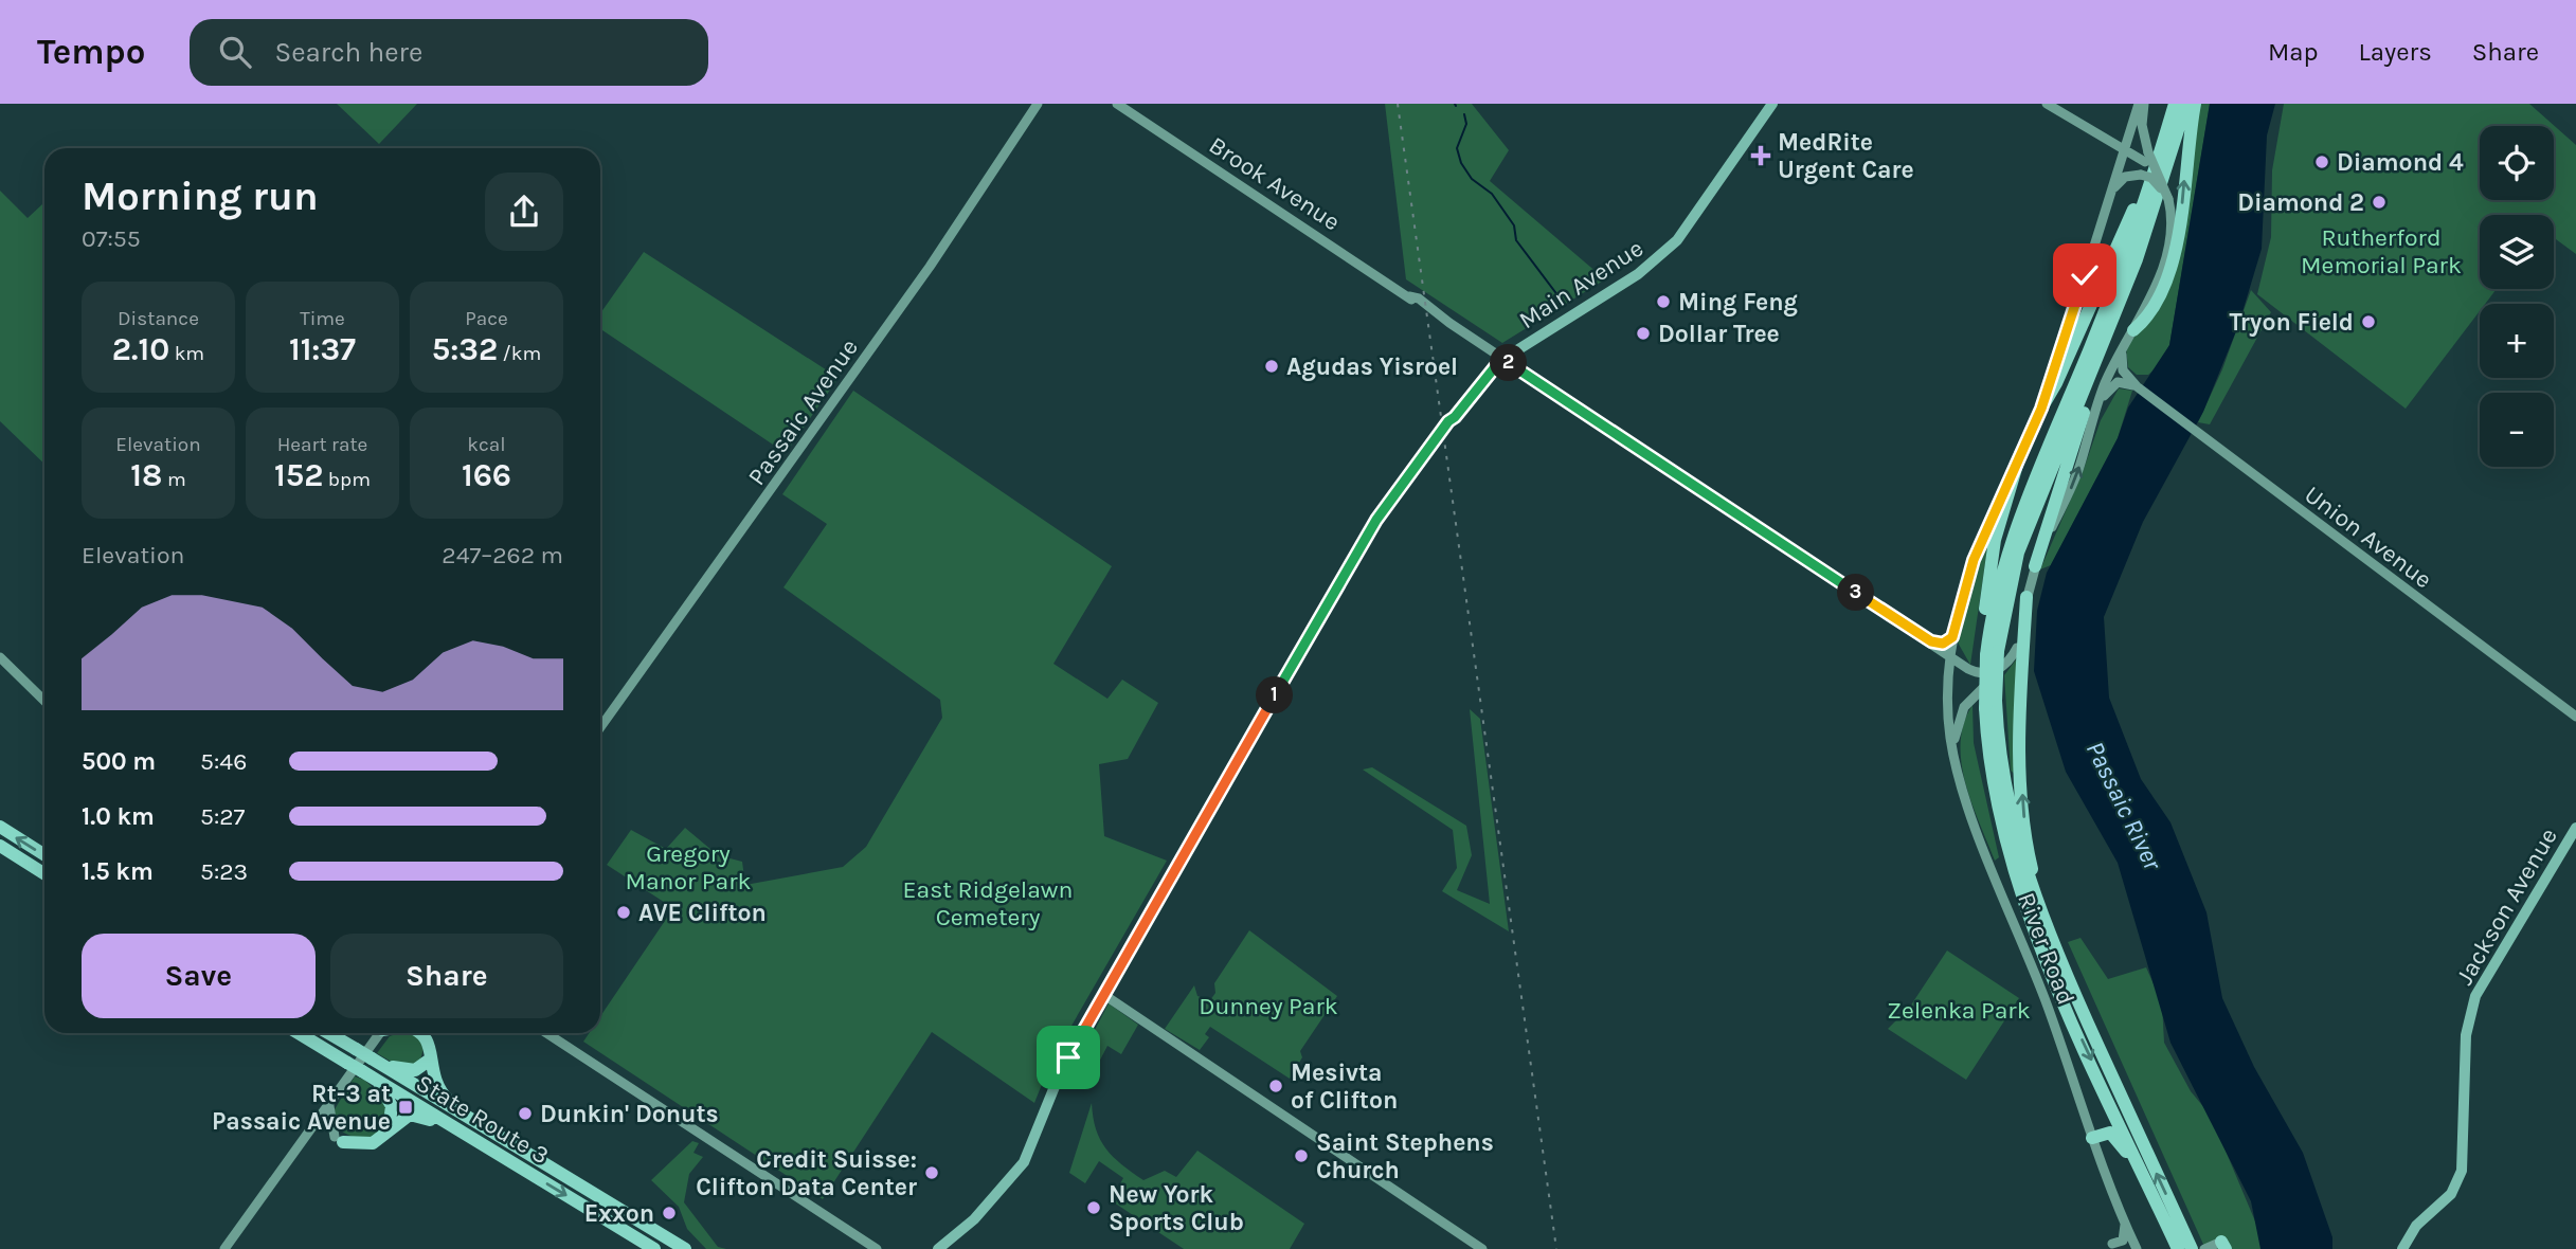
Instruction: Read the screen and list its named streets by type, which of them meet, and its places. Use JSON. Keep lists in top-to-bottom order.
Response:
{
  "streets": {
    "highway": ["State Route 3"],
    "main road": [
      "Brook Avenue",
      "Main Avenue",
      "Passaic Avenue",
      "Union Avenue",
      "Jackson Avenue",
      "River Road"
    ]
  },
  "crossings": [
    ["Brook Avenue", "Main Avenue"],
    ["Brook Avenue", "River Road"]
  ],
  "water": ["Passaic River"],
  "parks": [
    "Rutherford Memorial Park",
    "Gregory Manor Park",
    "East Ridgelawn Cemetery",
    "Dunney Park",
    "Zelenka Park"
  ],
  "places": {
    "health": ["MedRite Urgent Care"],
    "other": [
      "Diamond 4",
      "Diamond 2",
      "Ming Feng",
      "Tryon Field",
      "Dollar Tree",
      "Agudas Yisroel",
      "AVE Clifton",
      "Mesivta of Clifton",
      "Dunkin' Donuts",
      "Saint Stephens Church",
      "Credit Suisse: Clifton Data Center",
      "New York Sports Club",
      "Exxon"
    ],
    "transit": ["Rt-3 at Passaic Avenue"]
  },
  "page": {
    "header": "Tempo",
    "search": "Search here",
    "nav": ["Map", "Layers", "Share"],
    "map_buttons": ["+", "−"],
    "heading": ["Morning run", "07:55"],
    "stats": [
      ["Distance", "2.10 km"],
      ["Time", "11:37"],
      ["Pace", "5:32 /km"],
      ["Elevation", "18 m"],
      ["Heart rate", "152 bpm"],
      ["kcal", "166"]
    ],
    "pins": ["2", "3", "1"],
    "chart": ["Elevation", "247–262 m"],
    "list": [
      {
        "name": "500 m",
        "note": "5:46"
      },
      {
        "name": "1.0 km",
        "note": "5:27"
      },
      {
        "name": "1.5 km",
        "note": "5:23"
      }
    ],
    "buttons": ["Save", "Share"]
  }
}
